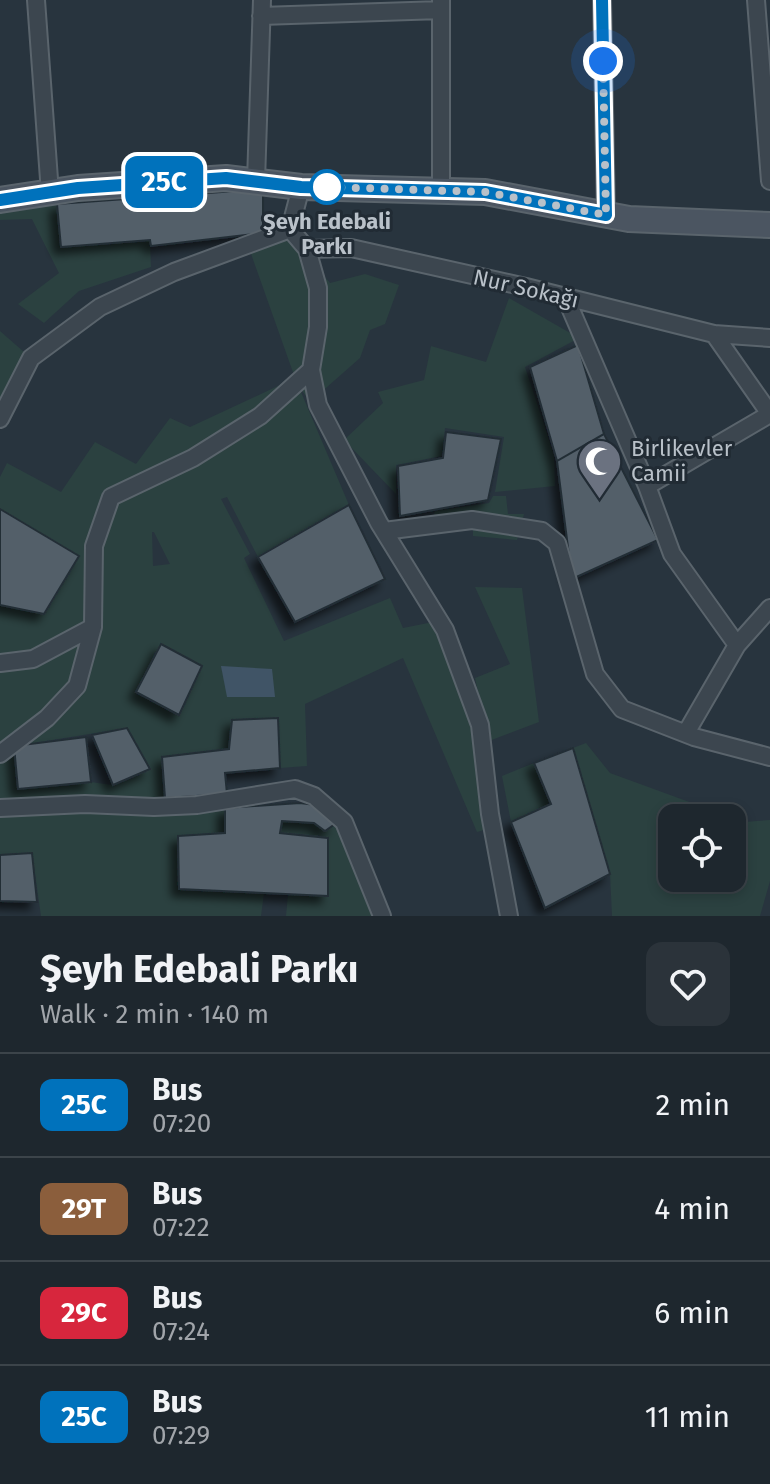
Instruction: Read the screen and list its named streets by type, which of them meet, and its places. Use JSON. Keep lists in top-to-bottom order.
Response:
{
  "streets": {
    "street": ["Nur Sokağı"]
  },
  "places": {
    "other": ["Şeyh Edebali Parkı"],
    "mosque": ["Birlikevler Camii"]
  },
  "lines": ["bus line 25C"],
  "page": {
    "on_map": "25C",
    "heading": ["Şeyh Edebali Parkı", "Walk · 2 min · 140 m"],
    "list": [
      {
        "mark": "25C",
        "name": "Bus",
        "note": "07:20",
        "value": "2 min"
      },
      {
        "mark": "29T",
        "name": "Bus",
        "note": "07:22",
        "value": "4 min"
      },
      {
        "mark": "29C",
        "name": "Bus",
        "note": "07:24",
        "value": "6 min"
      },
      {
        "mark": "25C",
        "name": "Bus",
        "note": "07:29",
        "value": "11 min"
      }
    ]
  }
}
